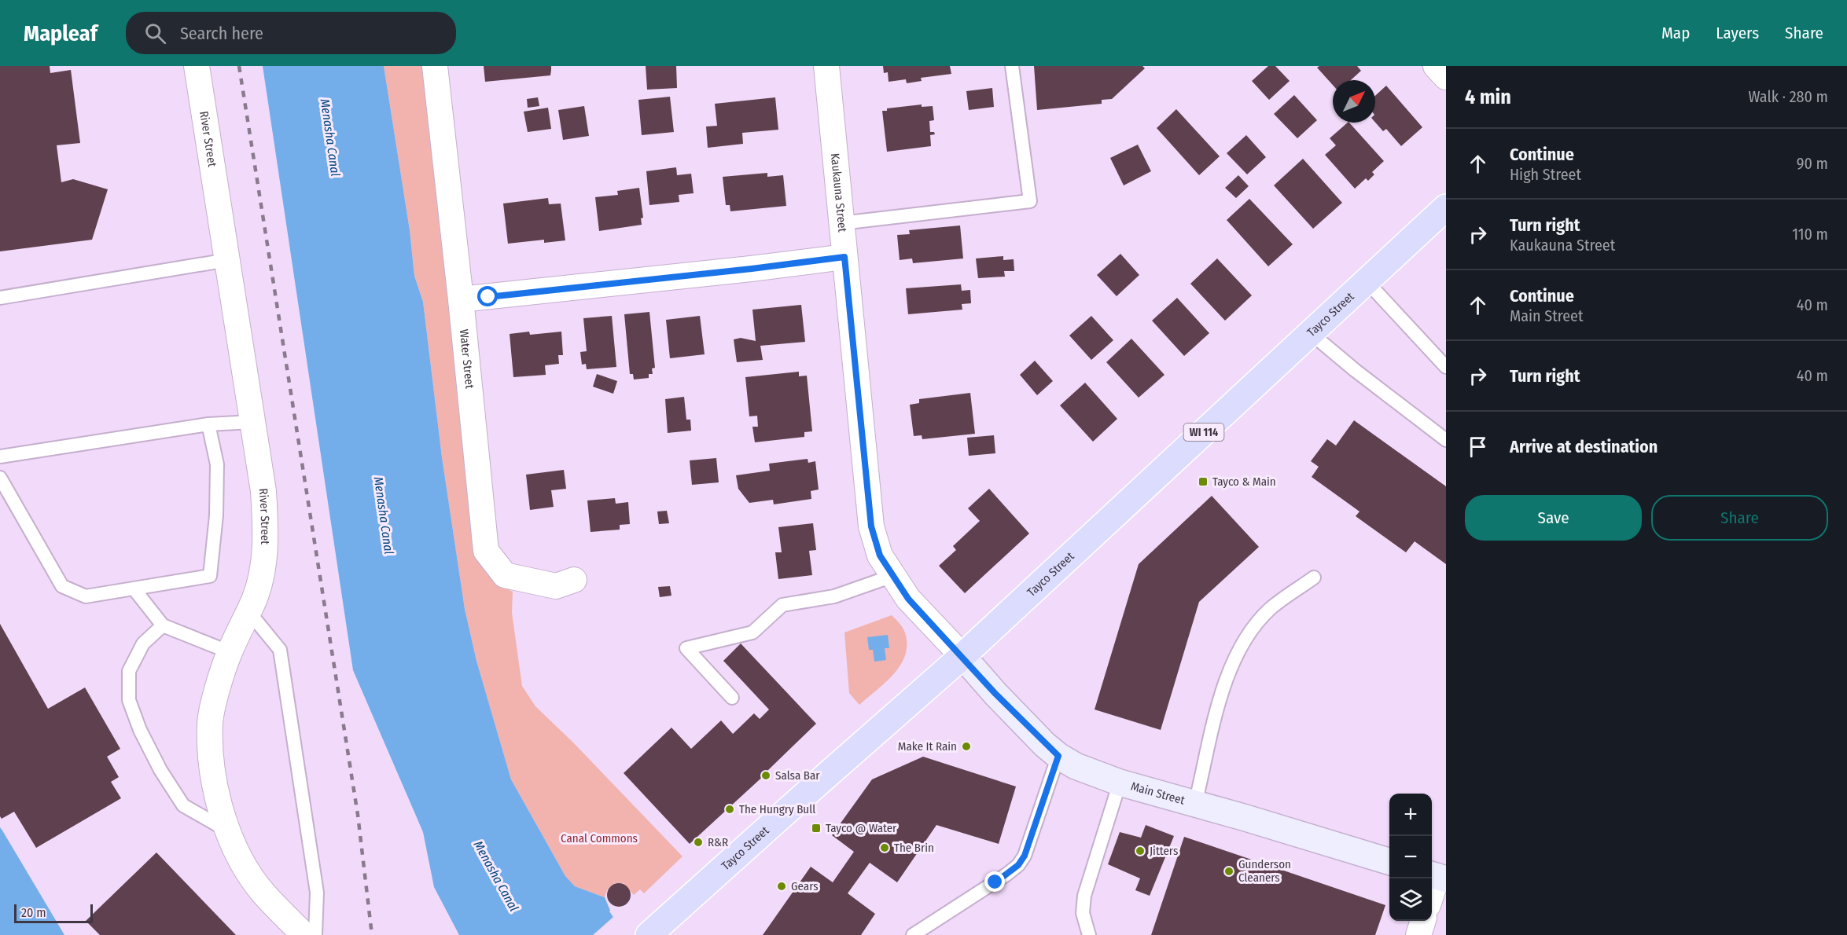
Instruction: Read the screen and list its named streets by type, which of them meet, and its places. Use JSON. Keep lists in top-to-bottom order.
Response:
{
  "streets": {
    "main road": ["Tayco Street", "WI 114", "Main Street"],
    "street": ["River Street", "Kaukauna Street", "Water Street"]
  },
  "crossings": [
    ["Kaukauna Street", "Tayco Street"],
    ["Kaukauna Street", "Main Street"],
    ["Tayco Street", "Main Street"]
  ],
  "water": ["Menasha Canal"],
  "parks": ["Canal Commons"],
  "places": {
    "transit": ["Tayco & Main", "Tayco @ Water"],
    "other": [
      "Make It Rain",
      "Salsa Bar",
      "The Hungry Bull",
      "R&R",
      "The Brin",
      "Jitters",
      "Gunderson Cleaners",
      "Gears"
    ]
  },
  "scale_bar": "20 m",
  "north": "top right",
  "page": {
    "header": "Mapleaf",
    "search": "Search here",
    "nav": ["Map", "Layers", "Share"],
    "heading": ["4 min", "Walk · 280 m"],
    "list": [
      ["Continue", "High Street", "90 m"],
      ["Turn right", "Kaukauna Street", "110 m"],
      ["Continue", "Main Street", "40 m"],
      ["Turn right", "40 m"],
      "Arrive at destination"
    ],
    "buttons": ["Save", "Share"],
    "map_buttons": ["+", "−"],
    "scale": "20 m"
  }
}
